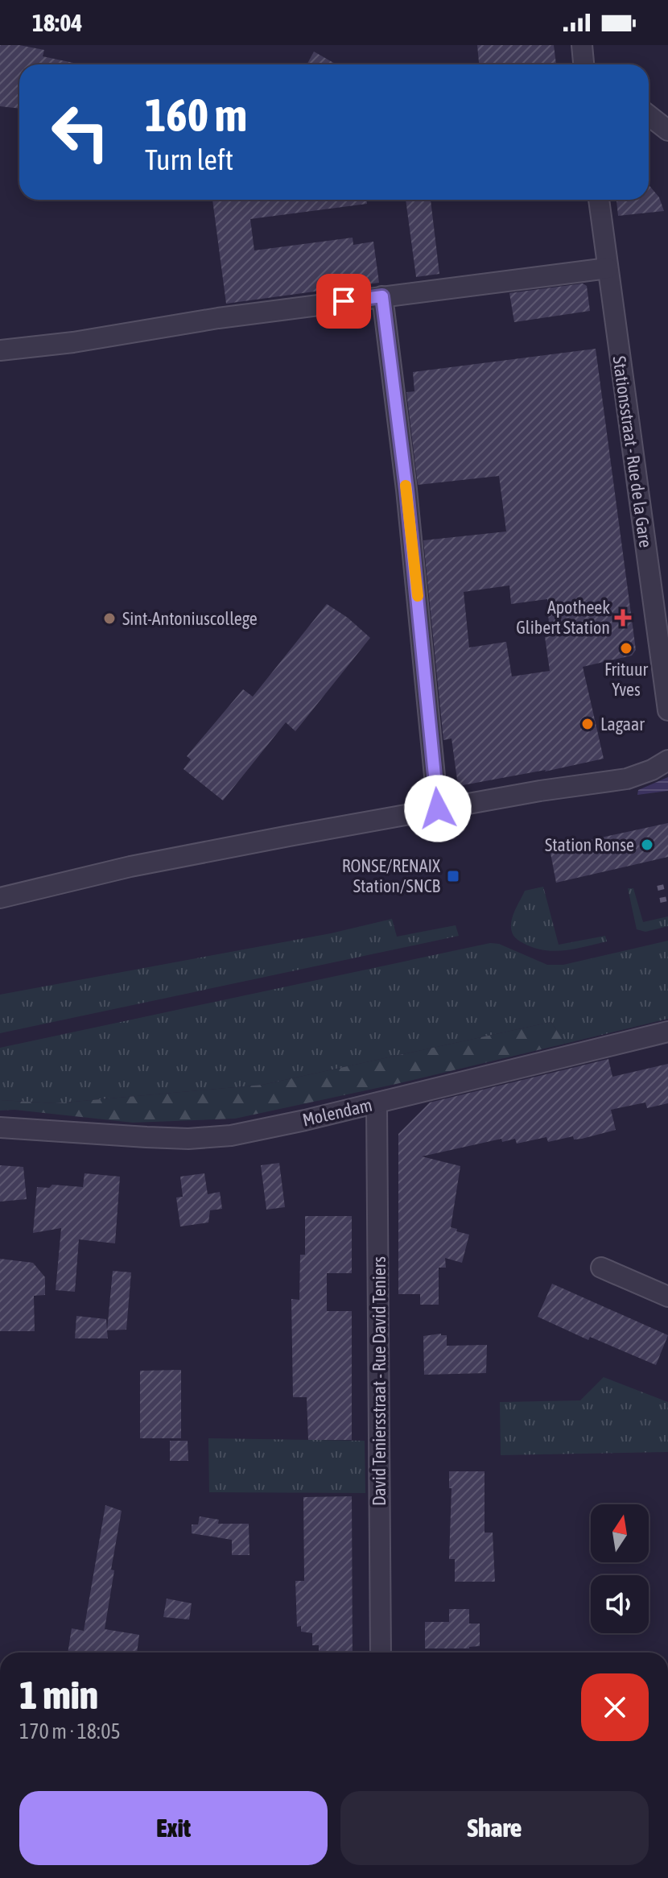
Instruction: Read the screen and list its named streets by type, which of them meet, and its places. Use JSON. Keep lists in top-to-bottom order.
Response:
{
  "streets": {
    "street": ["Stationsstraat - Rue de la Gare", "Molendam", "David Teniersstraat - Rue David Teniers"]
  },
  "crossings": [
    ["Molendam", "David Teniersstraat - Rue David Teniers"]
  ],
  "places": {
    "health": ["Apotheek Glibert Station"],
    "other": [
      "Sint-Antoniuscollege",
      "Frituur Yves",
      "Lagaar",
      "Station Ronse"
    ],
    "transit": ["RONSE/RENAIX Station/SNCB"]
  },
  "north": "top",
  "page": {
    "status": "18:04",
    "turn": ["160 m", "Turn left"],
    "heading": ["1 min", "170 m · 18:05"],
    "buttons": ["Exit", "Share"]
  }
}
